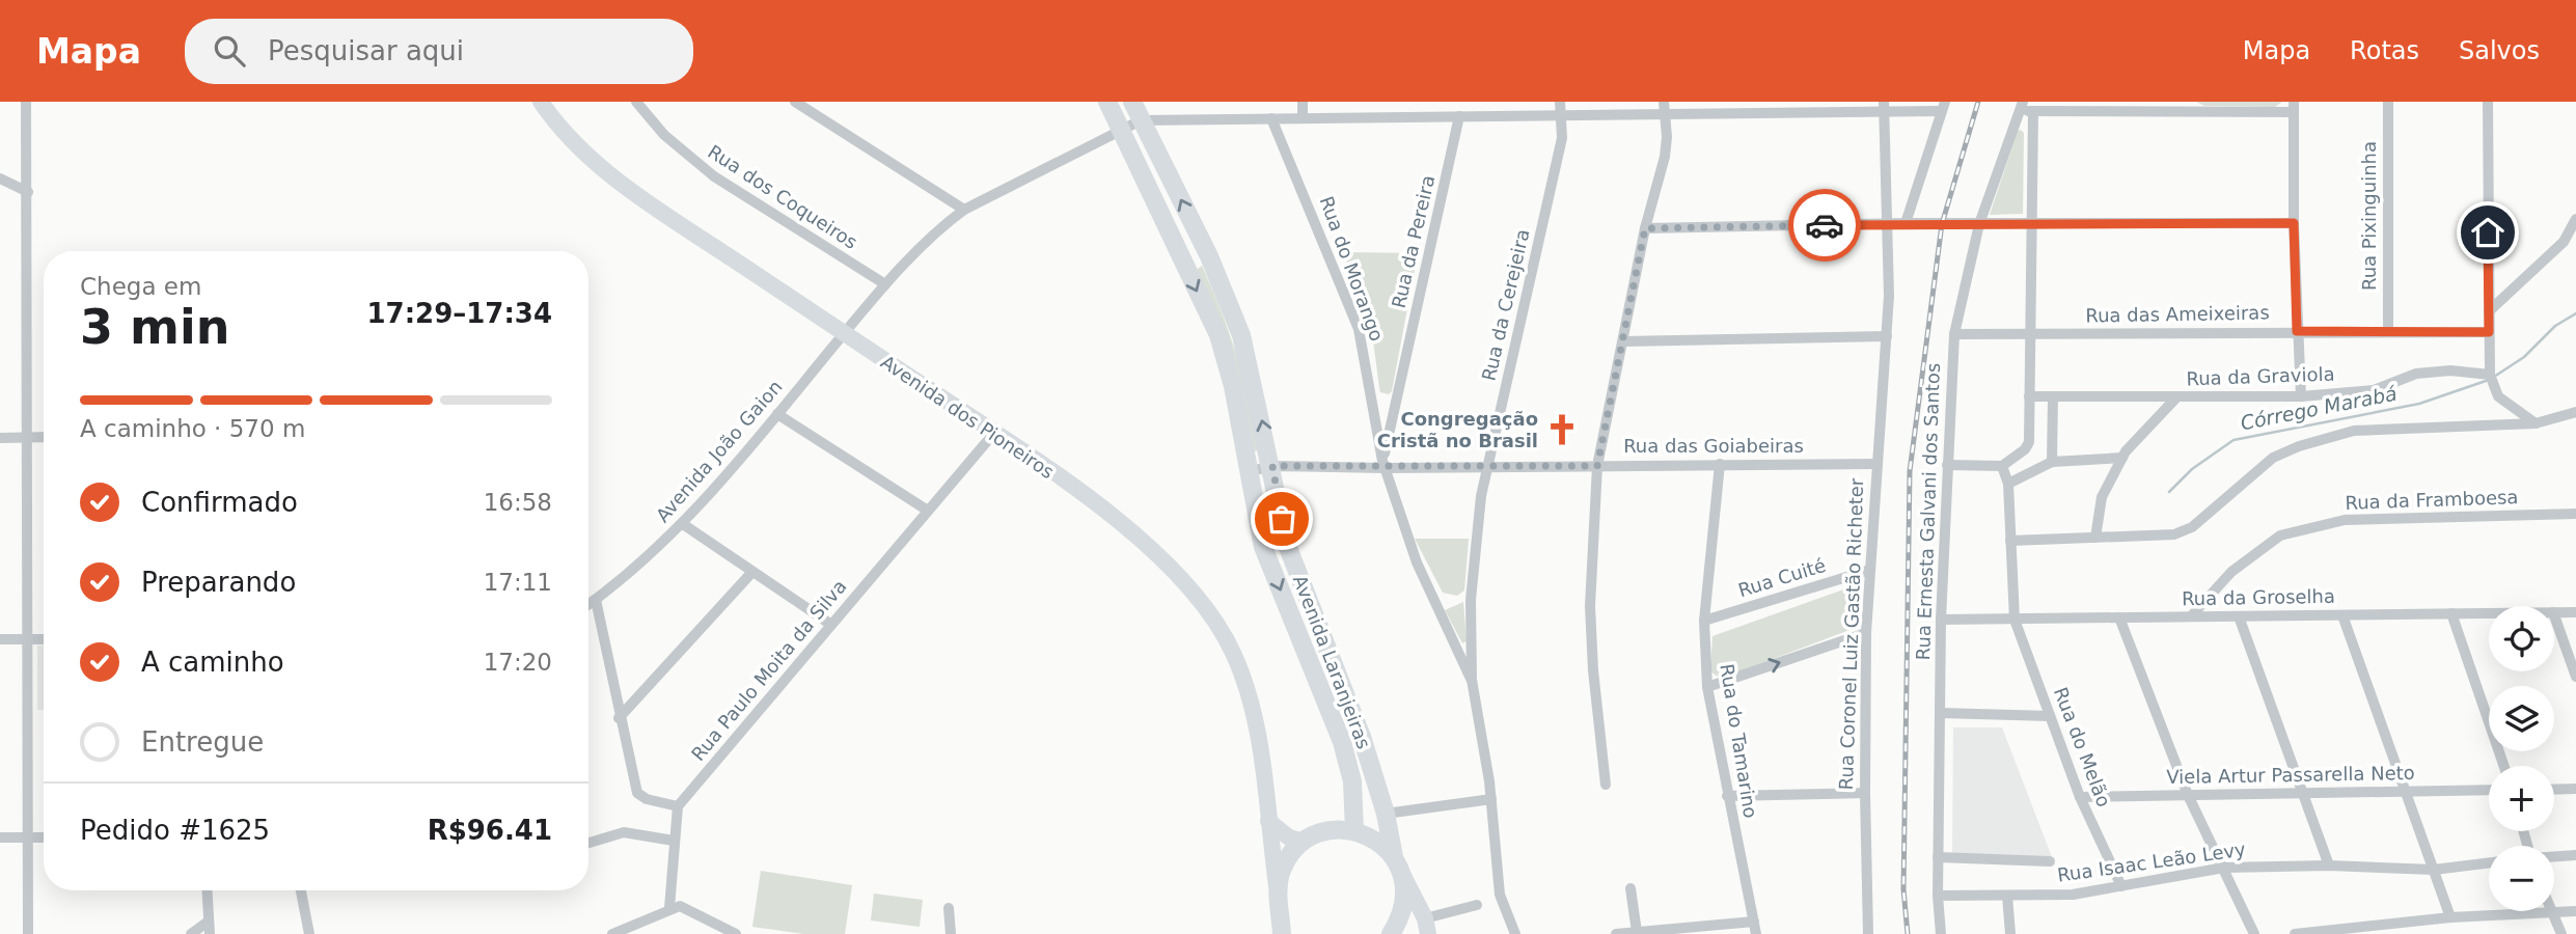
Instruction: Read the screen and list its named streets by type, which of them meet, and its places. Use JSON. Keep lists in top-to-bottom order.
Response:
{
  "streets": {
    "main road": ["Avenida dos Pioneiros", "Avenida Laranjeiras"],
    "street": [
      "Rua dos Coqueiros",
      "Rua Pixinguinha",
      "Rua da Pereira",
      "Rua do Morango",
      "Rua da Cerejeira",
      "Rua das Ameixeiras",
      "Rua da Graviola",
      "Rua das Goiabeiras",
      "Avenida João Gaion",
      "Rua da Framboesa",
      "Rua Ernesta Galvani dos Santos",
      "Rua Cuité",
      "Rua da Groselha",
      "Rua Coronel Luiz Gastão Richeter",
      "Rua Paulo Moita da Silva",
      "Rua do Tamarino",
      "Rua do Melão",
      "Viela Artur Passarella Neto",
      "Rua Isaac Leão Levy"
    ]
  },
  "crossings": [
    ["Rua dos Coqueiros", "Avenida João Gaion"],
    ["Rua Pixinguinha", "Rua das Ameixeiras"],
    ["Rua da Pereira", "Rua do Morango"],
    ["Rua da Pereira", "Rua das Goiabeiras"],
    ["Rua do Morango", "Rua da Cerejeira"],
    ["Rua do Morango", "Rua das Goiabeiras"],
    ["Rua da Cerejeira", "Rua das Goiabeiras"],
    ["Rua das Ameixeiras", "Rua Ernesta Galvani dos Santos"],
    ["Avenida dos Pioneiros", "Avenida João Gaion"],
    ["Avenida dos Pioneiros", "Rua Paulo Moita da Silva"],
    ["Rua das Goiabeiras", "Rua Coronel Luiz Gastão Richeter"],
    ["Rua das Goiabeiras", "Avenida Laranjeiras"],
    ["Rua das Goiabeiras", "Rua do Tamarino"],
    ["Avenida João Gaion", "Avenida Laranjeiras"],
    ["Rua da Framboesa", "Rua da Groselha"],
    ["Rua Ernesta Galvani dos Santos", "Rua da Groselha"],
    ["Rua Ernesta Galvani dos Santos", "Rua Isaac Leão Levy"],
    ["Rua Cuité", "Rua Coronel Luiz Gastão Richeter"],
    ["Rua Cuité", "Rua do Tamarino"],
    ["Rua da Groselha", "Rua do Melão"],
    ["Rua do Melão", "Viela Artur Passarella Neto"],
    ["Rua do Melão", "Rua Isaac Leão Levy"]
  ],
  "water": ["Córrego Marabá"],
  "places": {
    "church": ["Congregação Cristã no Brasil"]
  },
  "page": {
    "header": "Mapa",
    "search": "Pesquisar aqui",
    "nav": ["Mapa", "Rotas", "Salvos"],
    "heading": ["3 min", "Chega em", "17:29–17:34"],
    "panel": ["Pedido #1625", "R$96.41"],
    "bar": "A caminho · 570 m",
    "list": [
      ["Confirmado", "16:58"],
      ["Preparando", "17:11"],
      ["A caminho", "17:20"],
      "Entregue"
    ],
    "map_buttons": ["+", "−"]
  }
}
